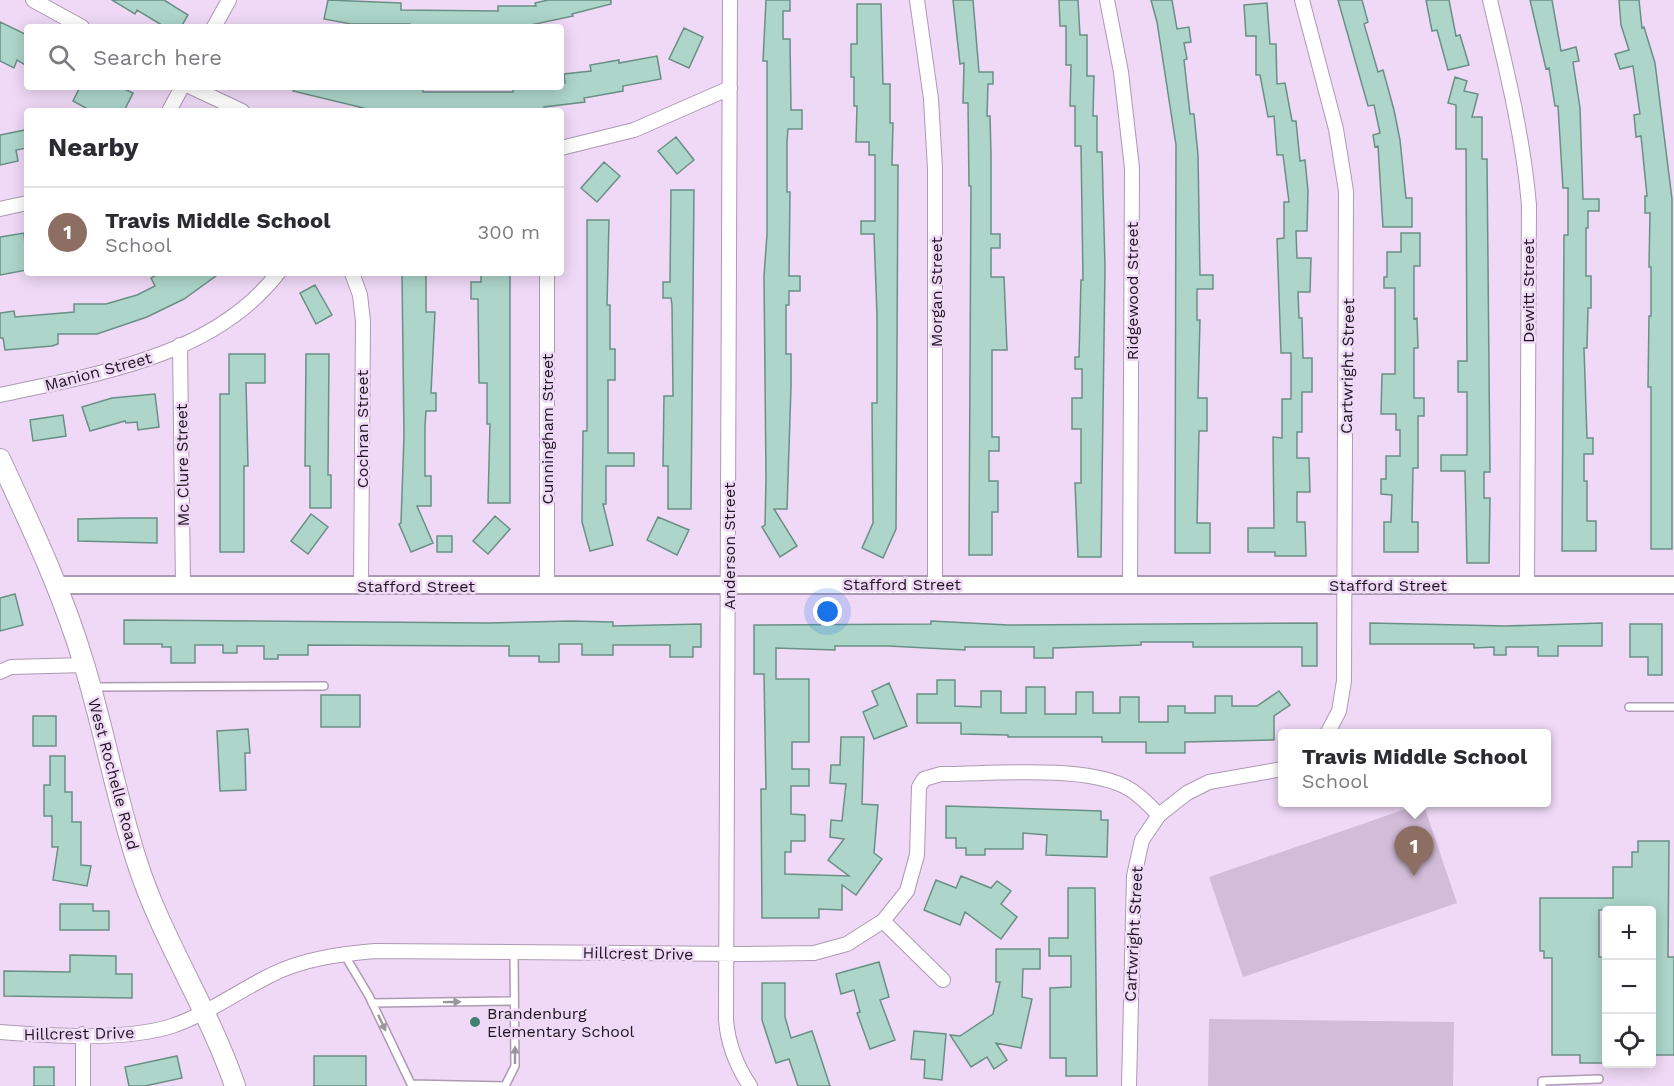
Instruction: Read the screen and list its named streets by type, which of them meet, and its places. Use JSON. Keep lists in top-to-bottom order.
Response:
{
  "streets": {
    "main road": ["West Rochelle Road"],
    "street": [
      "Ridgewood Street",
      "Dewitt Street",
      "Morgan Street",
      "Cartwright Street",
      "Manion Street",
      "Cochran Street",
      "Cunningham Street",
      "Mc Clure Street",
      "Anderson Street",
      "Stafford Street",
      "Hillcrest Drive"
    ]
  },
  "crossings": [
    ["Ridgewood Street", "Stafford Street"],
    ["Dewitt Street", "Stafford Street"],
    ["Morgan Street", "Stafford Street"],
    ["Cartwright Street", "Stafford Street"],
    ["Cartwright Street", "Hillcrest Drive"],
    ["Manion Street", "Mc Clure Street"],
    ["Cochran Street", "Stafford Street"],
    ["Cunningham Street", "Stafford Street"],
    ["Mc Clure Street", "Stafford Street"],
    ["Anderson Street", "Stafford Street"],
    ["Anderson Street", "Hillcrest Drive"],
    ["Stafford Street", "West Rochelle Road"],
    ["West Rochelle Road", "Hillcrest Drive"]
  ],
  "places": ["Brandenburg Elementary School"],
  "page": {
    "search": "Search here",
    "heading": "Nearby",
    "list": [
      {
        "mark": "1",
        "name": "Travis Middle School",
        "note": "School",
        "value": "300 m"
      }
    ],
    "popup": ["Travis Middle School", "School"],
    "pins": "1",
    "map_buttons": ["+", "−"]
  }
}
